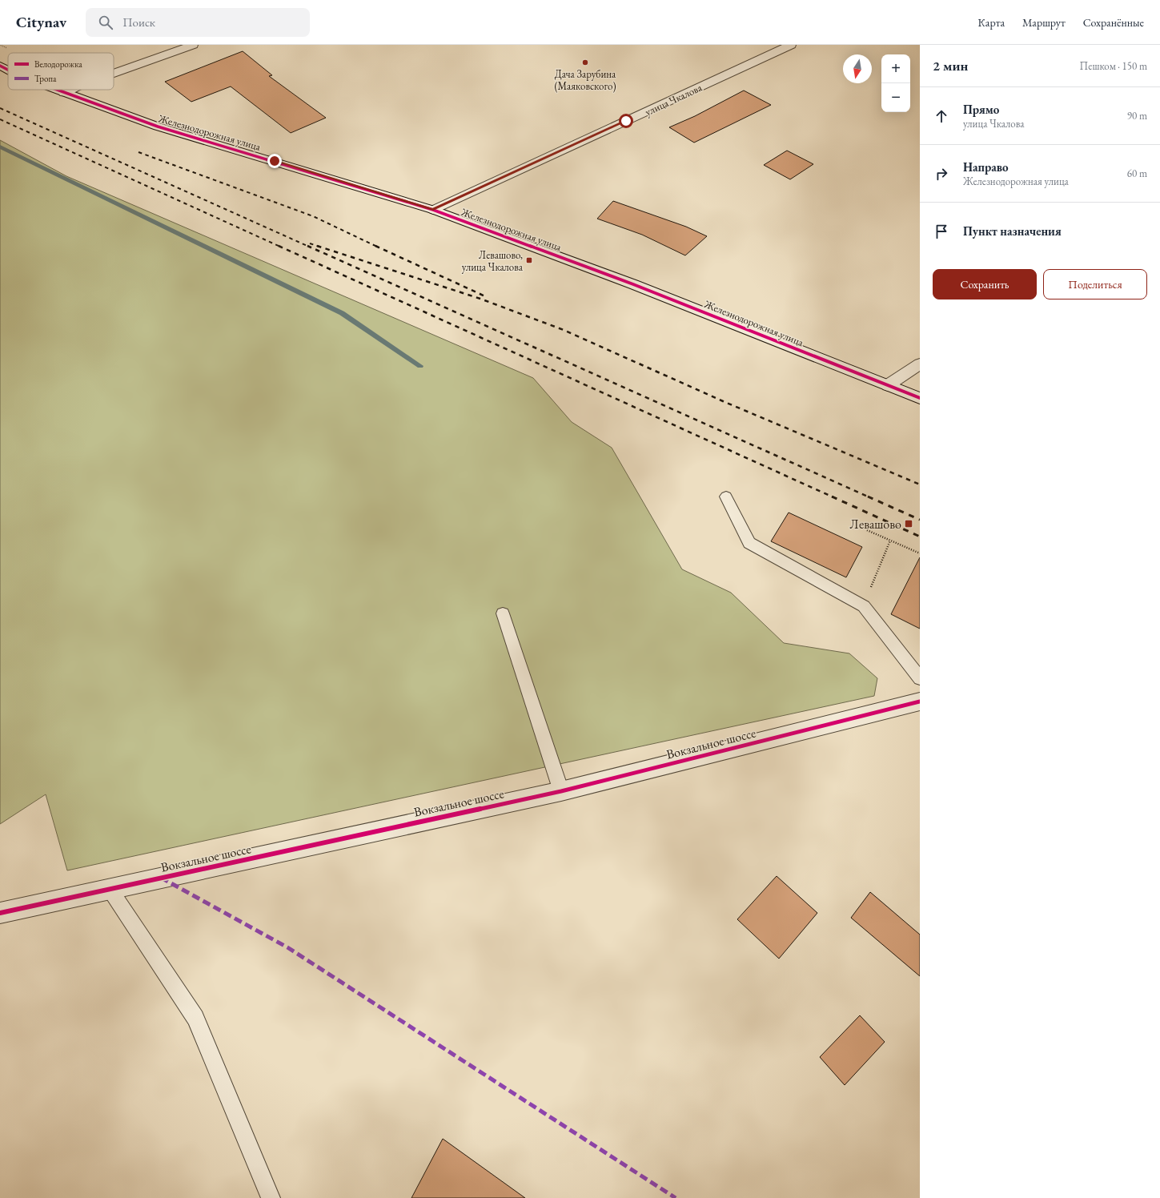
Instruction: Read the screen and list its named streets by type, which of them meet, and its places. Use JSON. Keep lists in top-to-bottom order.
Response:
{
  "streets": {
    "street": ["улица Чкалова", "Железнодорожная улица", "Вокзальное шоссе"]
  },
  "crossings": [
    ["улица Чкалова", "Железнодорожная улица"]
  ],
  "places": {
    "other": ["Дача Зарубина (Маяковского)"],
    "transit": ["Левашово, улица Чкалова", "Левашово"]
  },
  "legend": ["Велодорожка", "Тропа"],
  "north": "bottom",
  "page": {
    "header": "Citynav",
    "search": "Поиск",
    "nav": ["Карта", "Маршрут", "Сохранённые"],
    "heading": ["2 мин", "Пешком · 150 m"],
    "map_buttons": ["+", "−"],
    "list": [
      ["Прямо", "улица Чкалова", "90 m"],
      ["Направо", "Железнодорожная улица", "60 m"],
      "Пункт назначения"
    ],
    "buttons": ["Сохранить", "Поделиться"]
  }
}
